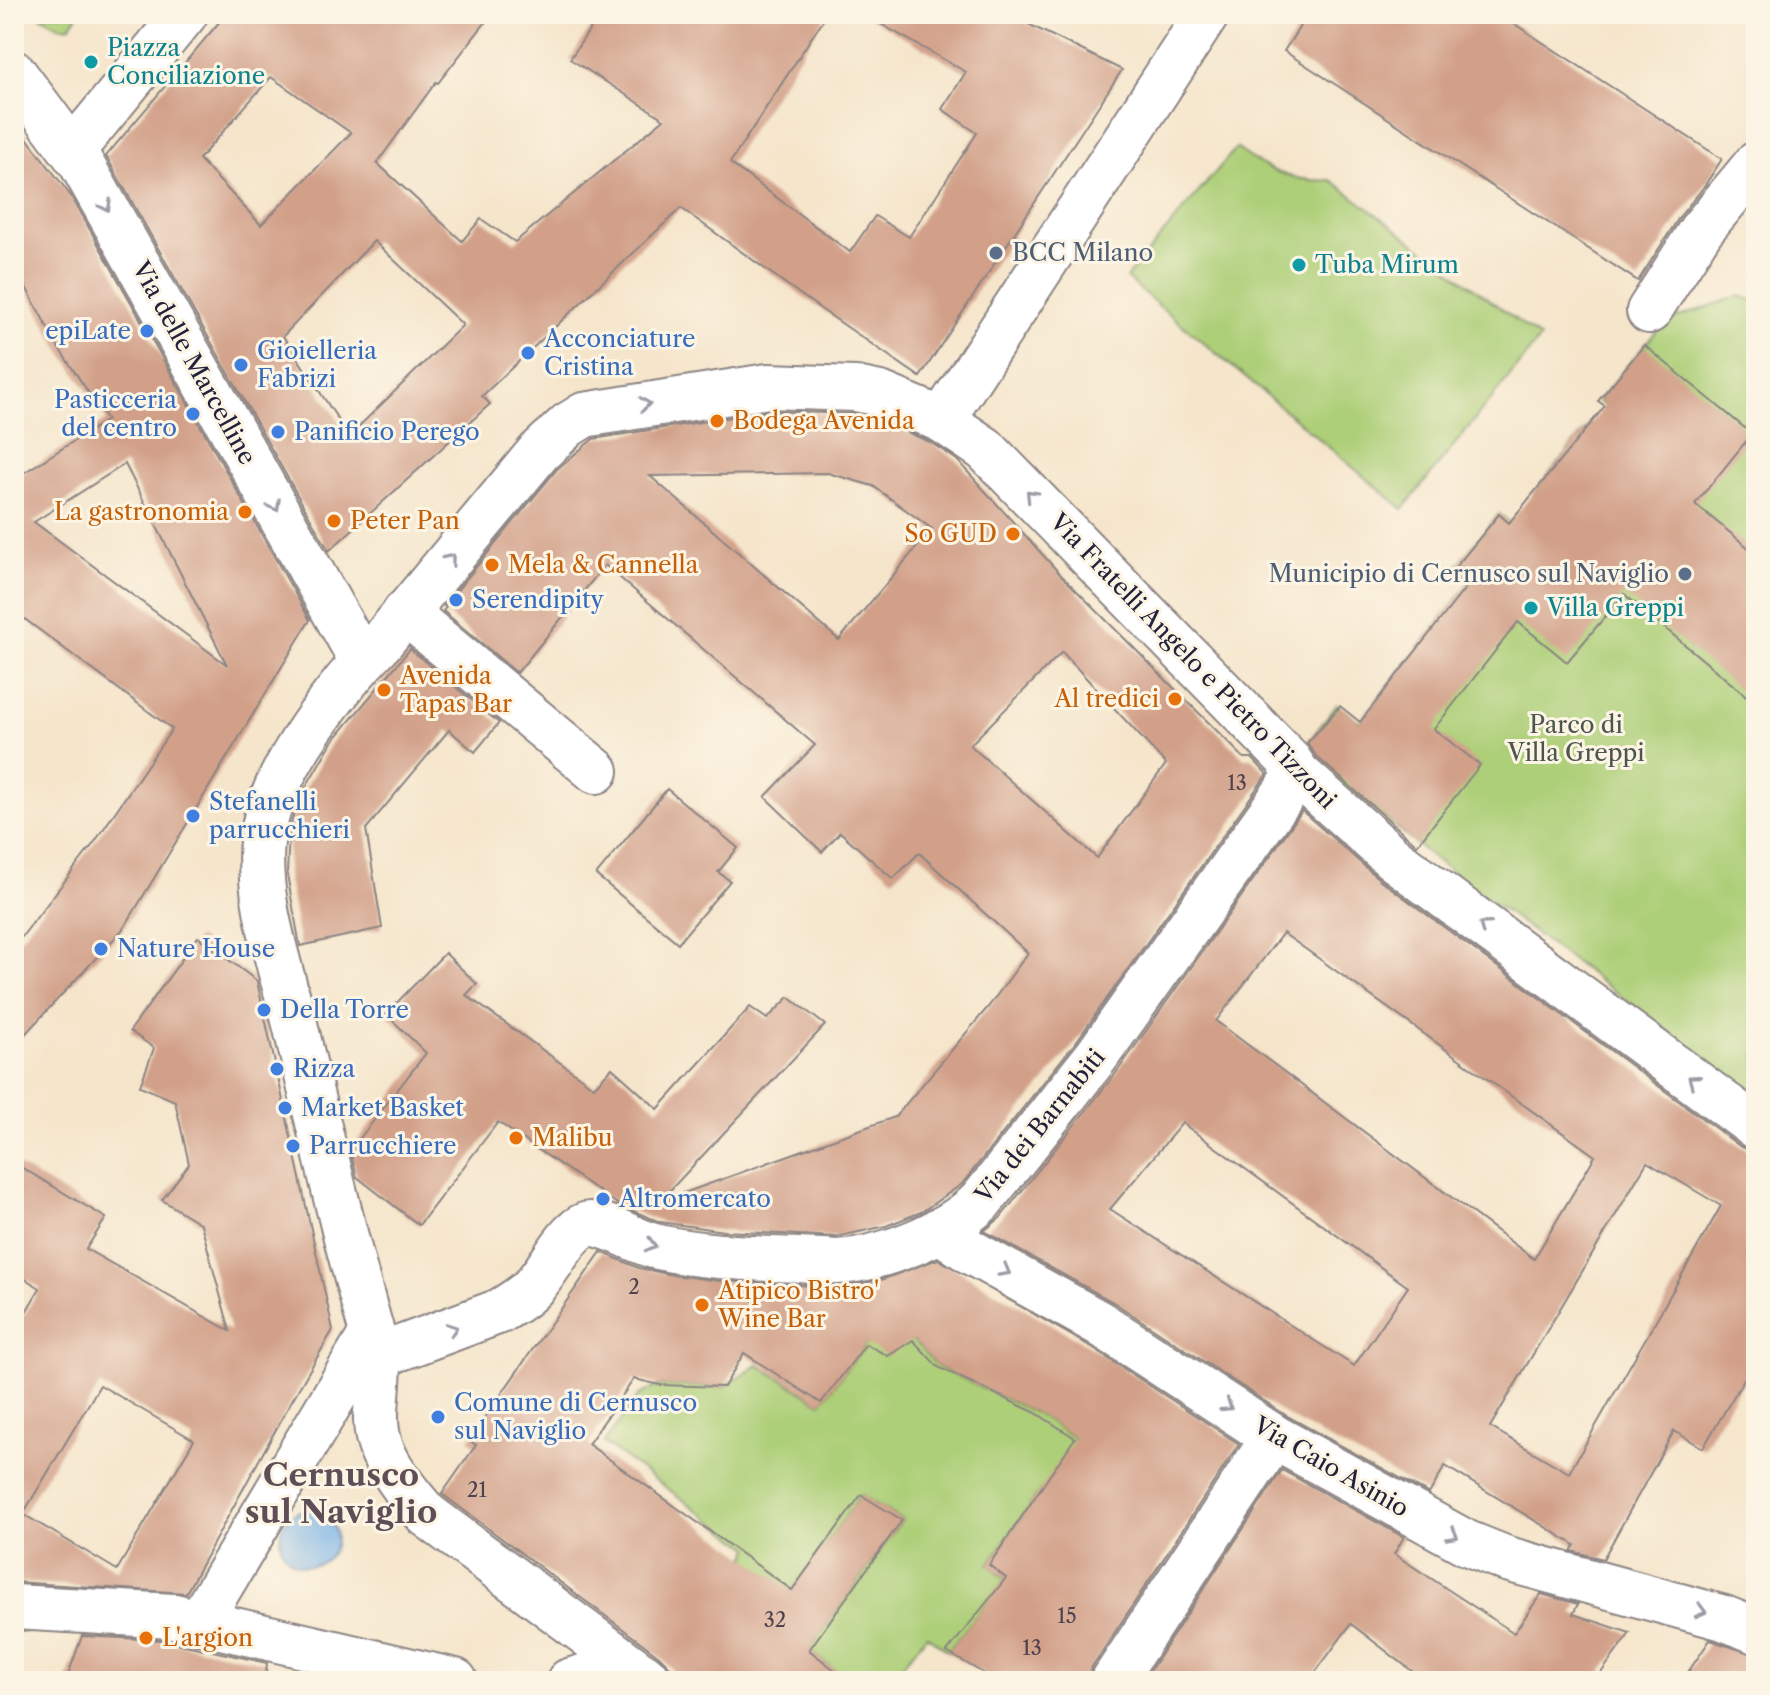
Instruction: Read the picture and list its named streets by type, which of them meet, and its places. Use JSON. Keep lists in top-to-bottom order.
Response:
{
  "streets": {
    "street": [
      "Via delle Marcelline",
      "Via Fratelli Angelo e Pietro Tizzoni",
      "Via dei Barnabiti",
      "Via Caio Asinio"
    ]
  },
  "crossings": [
    ["Via delle Marcelline", "Via Fratelli Angelo e Pietro Tizzoni"],
    ["Via Fratelli Angelo e Pietro Tizzoni", "Via dei Barnabiti"],
    ["Via dei Barnabiti", "Via Caio Asinio"]
  ],
  "one_way": ["Via delle Marcelline", "Via dei Barnabiti", "Via Caio Asinio"],
  "districts": ["Cernusco sul Naviglio"],
  "parks": ["Parco di Villa Greppi"],
  "places": [
    "Piazza Conciliazione",
    "BCC Milano",
    "Tuba Mirum",
    "epiLate",
    "Acconciature Cristina",
    "Gioielleria Fabrizi",
    "Pasticceria del centro",
    "Bodega Avenida",
    "Panificio Perego",
    "La gastronomia",
    "Peter Pan",
    "So GUD",
    "Mela & Cannella",
    "Municipio di Cernusco sul Naviglio",
    "Serendipity",
    "Villa Greppi",
    "Avenida Tapas Bar",
    "Al tredici",
    "Stefanelli parrucchieri",
    "Nature House",
    "Della Torre",
    "Rizza",
    "Market Basket",
    "Malibu",
    "Parrucchiere",
    "Altromercato",
    "Atipico Bistro' Wine Bar",
    "Comune di Cernusco sul Naviglio",
    "L'argion"
  ],
  "house_numbers": [
    "13",
    "2",
    "21",
    "15",
    "32",
    "13"
  ]
}
